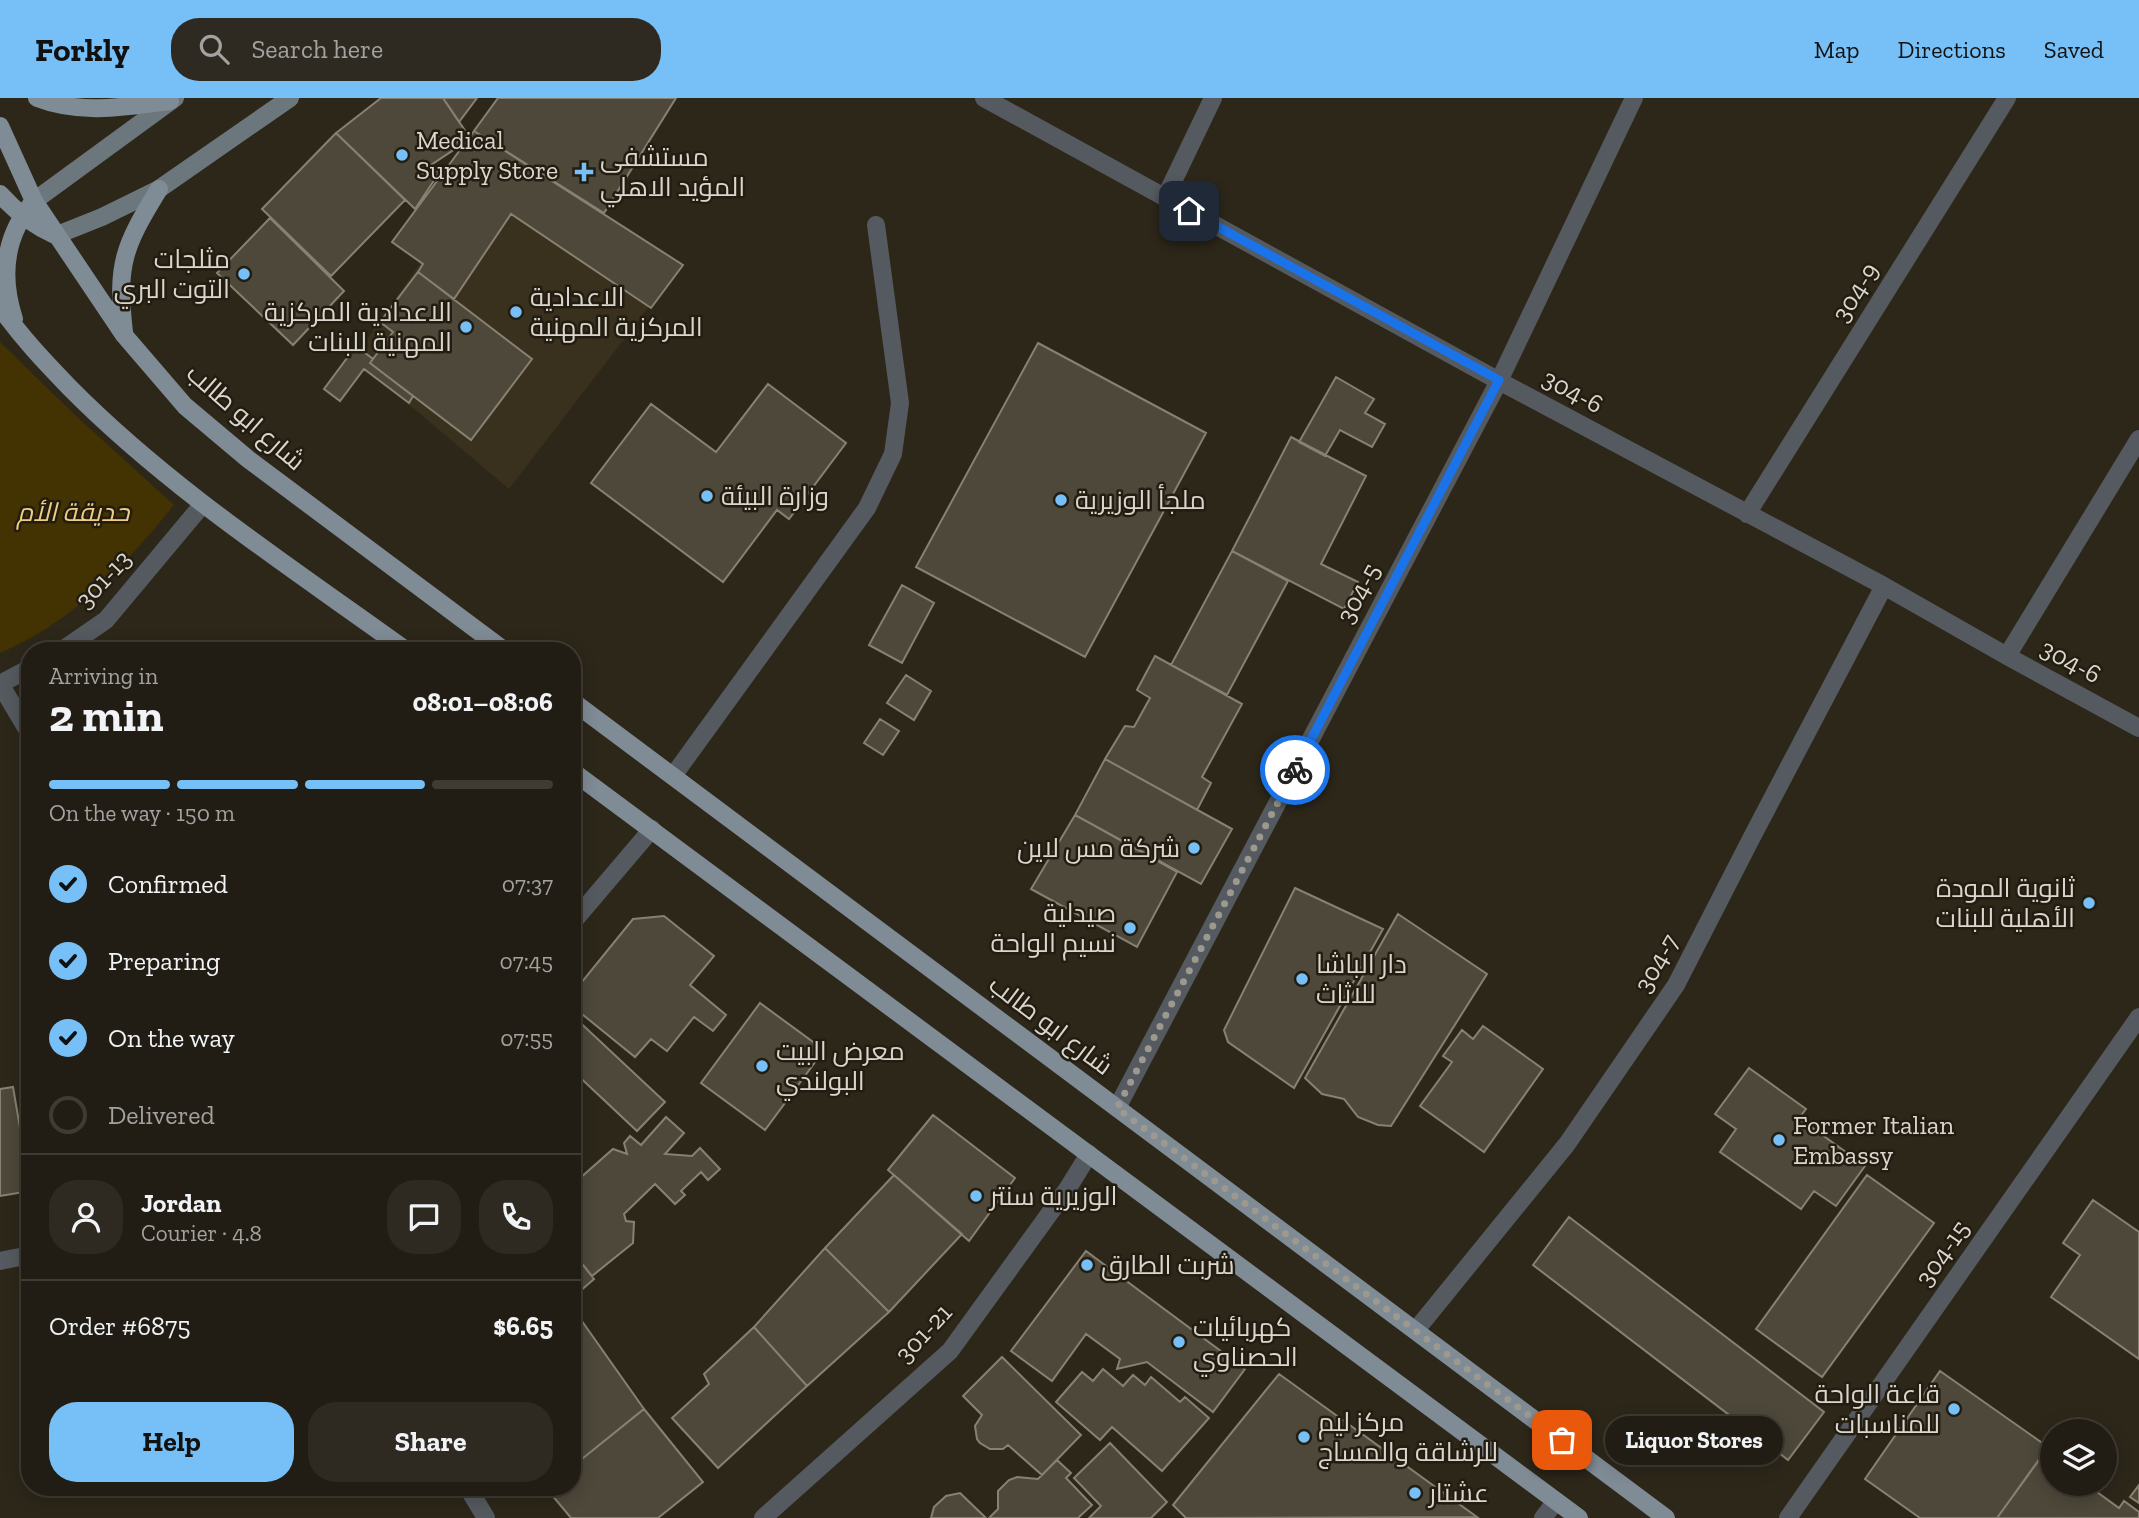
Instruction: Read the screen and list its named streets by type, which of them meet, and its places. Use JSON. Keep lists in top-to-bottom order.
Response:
{
  "streets": {
    "main road": ["شارع ابو طالب"],
    "street": [
      "304-9",
      "304-6",
      "301-13",
      "304-5",
      "304-7",
      "304-15",
      "301-21"
    ]
  },
  "crossings": [
    ["304-9", "304-6"],
    ["304-6", "304-5"],
    ["304-6", "304-7"],
    ["شارع ابو طالب", "304-5"],
    ["شارع ابو طالب", "304-7"]
  ],
  "parks": ["حديقة الأم"],
  "places": {
    "other": [
      "Medical Supply Store",
      "مثلجات التوت البري",
      "الاعدادية المركزية المهنية",
      "الاعدادية المركزية المهنية للبنات",
      "وزارة البيئة",
      "ملجأ الوزيرية",
      "شركة مس لاين",
      "ثانوية المودة الأهلية للبنات",
      "صيدلية نسيم الواحة",
      "دار الباشا للاثاث",
      "معرض البيت البولندي",
      "Former Italian Embassy",
      "الوزيرية سنتر",
      "شربت الطارق",
      "كهربائيات الحصناوي",
      "قاعة الواحة للمناسبات",
      "مركز ليم للرشاقة والمساج",
      "Liquor Stores",
      "عشتار"
    ],
    "health": ["مستشفى المؤيد الاهلي"]
  },
  "page": {
    "header": "Forkly",
    "search": "Search here",
    "nav": ["Map", "Directions", "Saved"],
    "heading": ["2 min", "Arriving in", "08:01–08:06"],
    "panel": [
      "Jordan",
      "Courier · 4.8",
      "Order #6875",
      "$6.65"
    ],
    "bar": "On the way · 150 m",
    "list": [
      ["Confirmed", "07:37"],
      ["Preparing", "07:45"],
      ["On the way", "07:55"],
      "Delivered"
    ],
    "buttons": ["Help", "Share"],
    "bubble": "Liquor Stores"
  }
}
